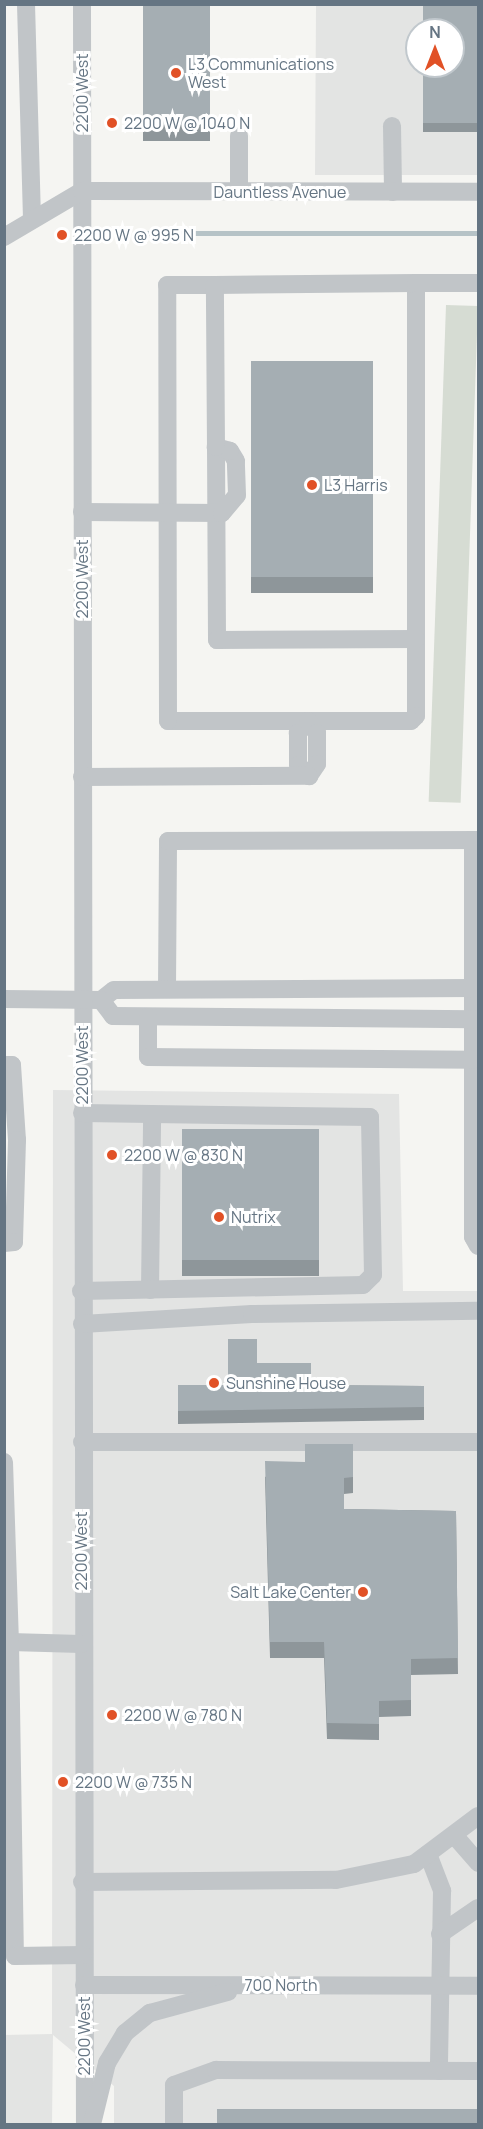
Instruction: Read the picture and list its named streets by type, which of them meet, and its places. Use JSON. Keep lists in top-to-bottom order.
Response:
{
  "streets": {
    "street": ["2200 West", "Dauntless Avenue", "700 North"]
  },
  "crossings": [
    ["2200 West", "Dauntless Avenue"],
    ["2200 West", "700 North"]
  ],
  "places": [
    "L3 Communications West",
    "2200 W @ 1040 N",
    "2200 W @ 995 N",
    "L3 Harris",
    "2200 W @ 830 N",
    "Nutrix",
    "Sunshine House",
    "Salt Lake Center",
    "2200 W @ 780 N",
    "2200 W @ 735 N"
  ],
  "north": "top"
}
